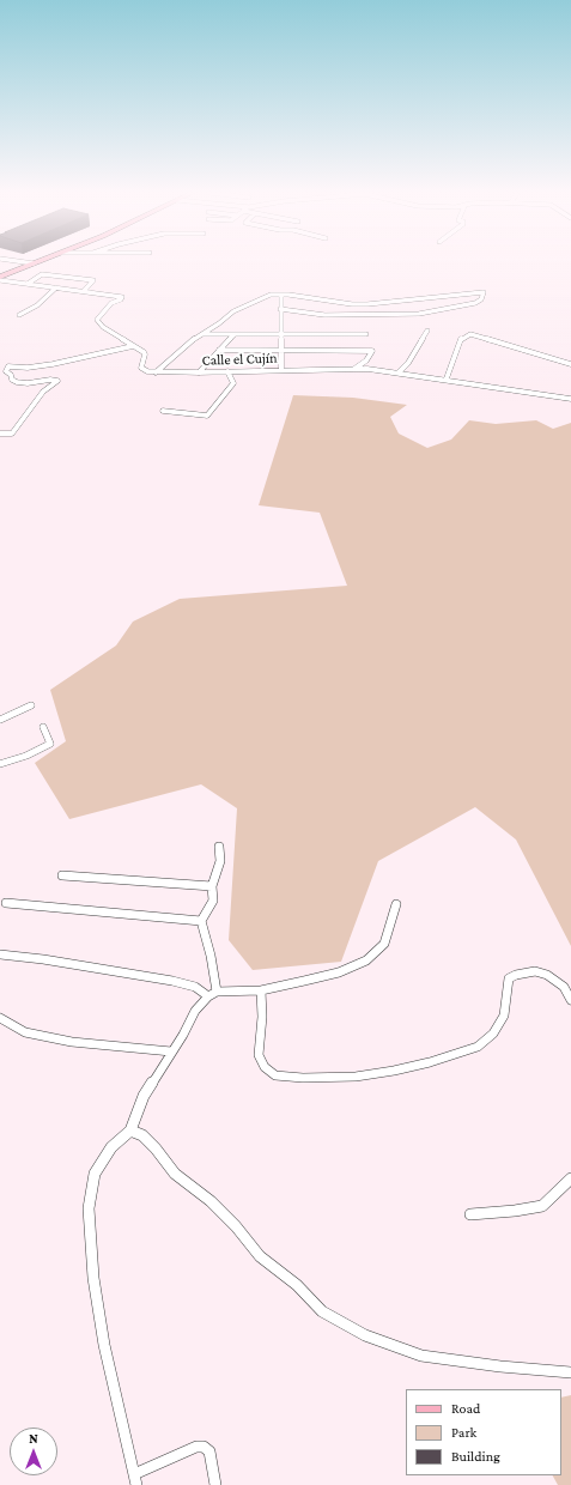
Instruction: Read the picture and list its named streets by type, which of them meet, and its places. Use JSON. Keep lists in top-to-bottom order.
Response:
{
  "streets": {
    "street": ["Calle el Cujín"]
  },
  "legend": ["Road", "Park", "Building"],
  "north": "top"
}
